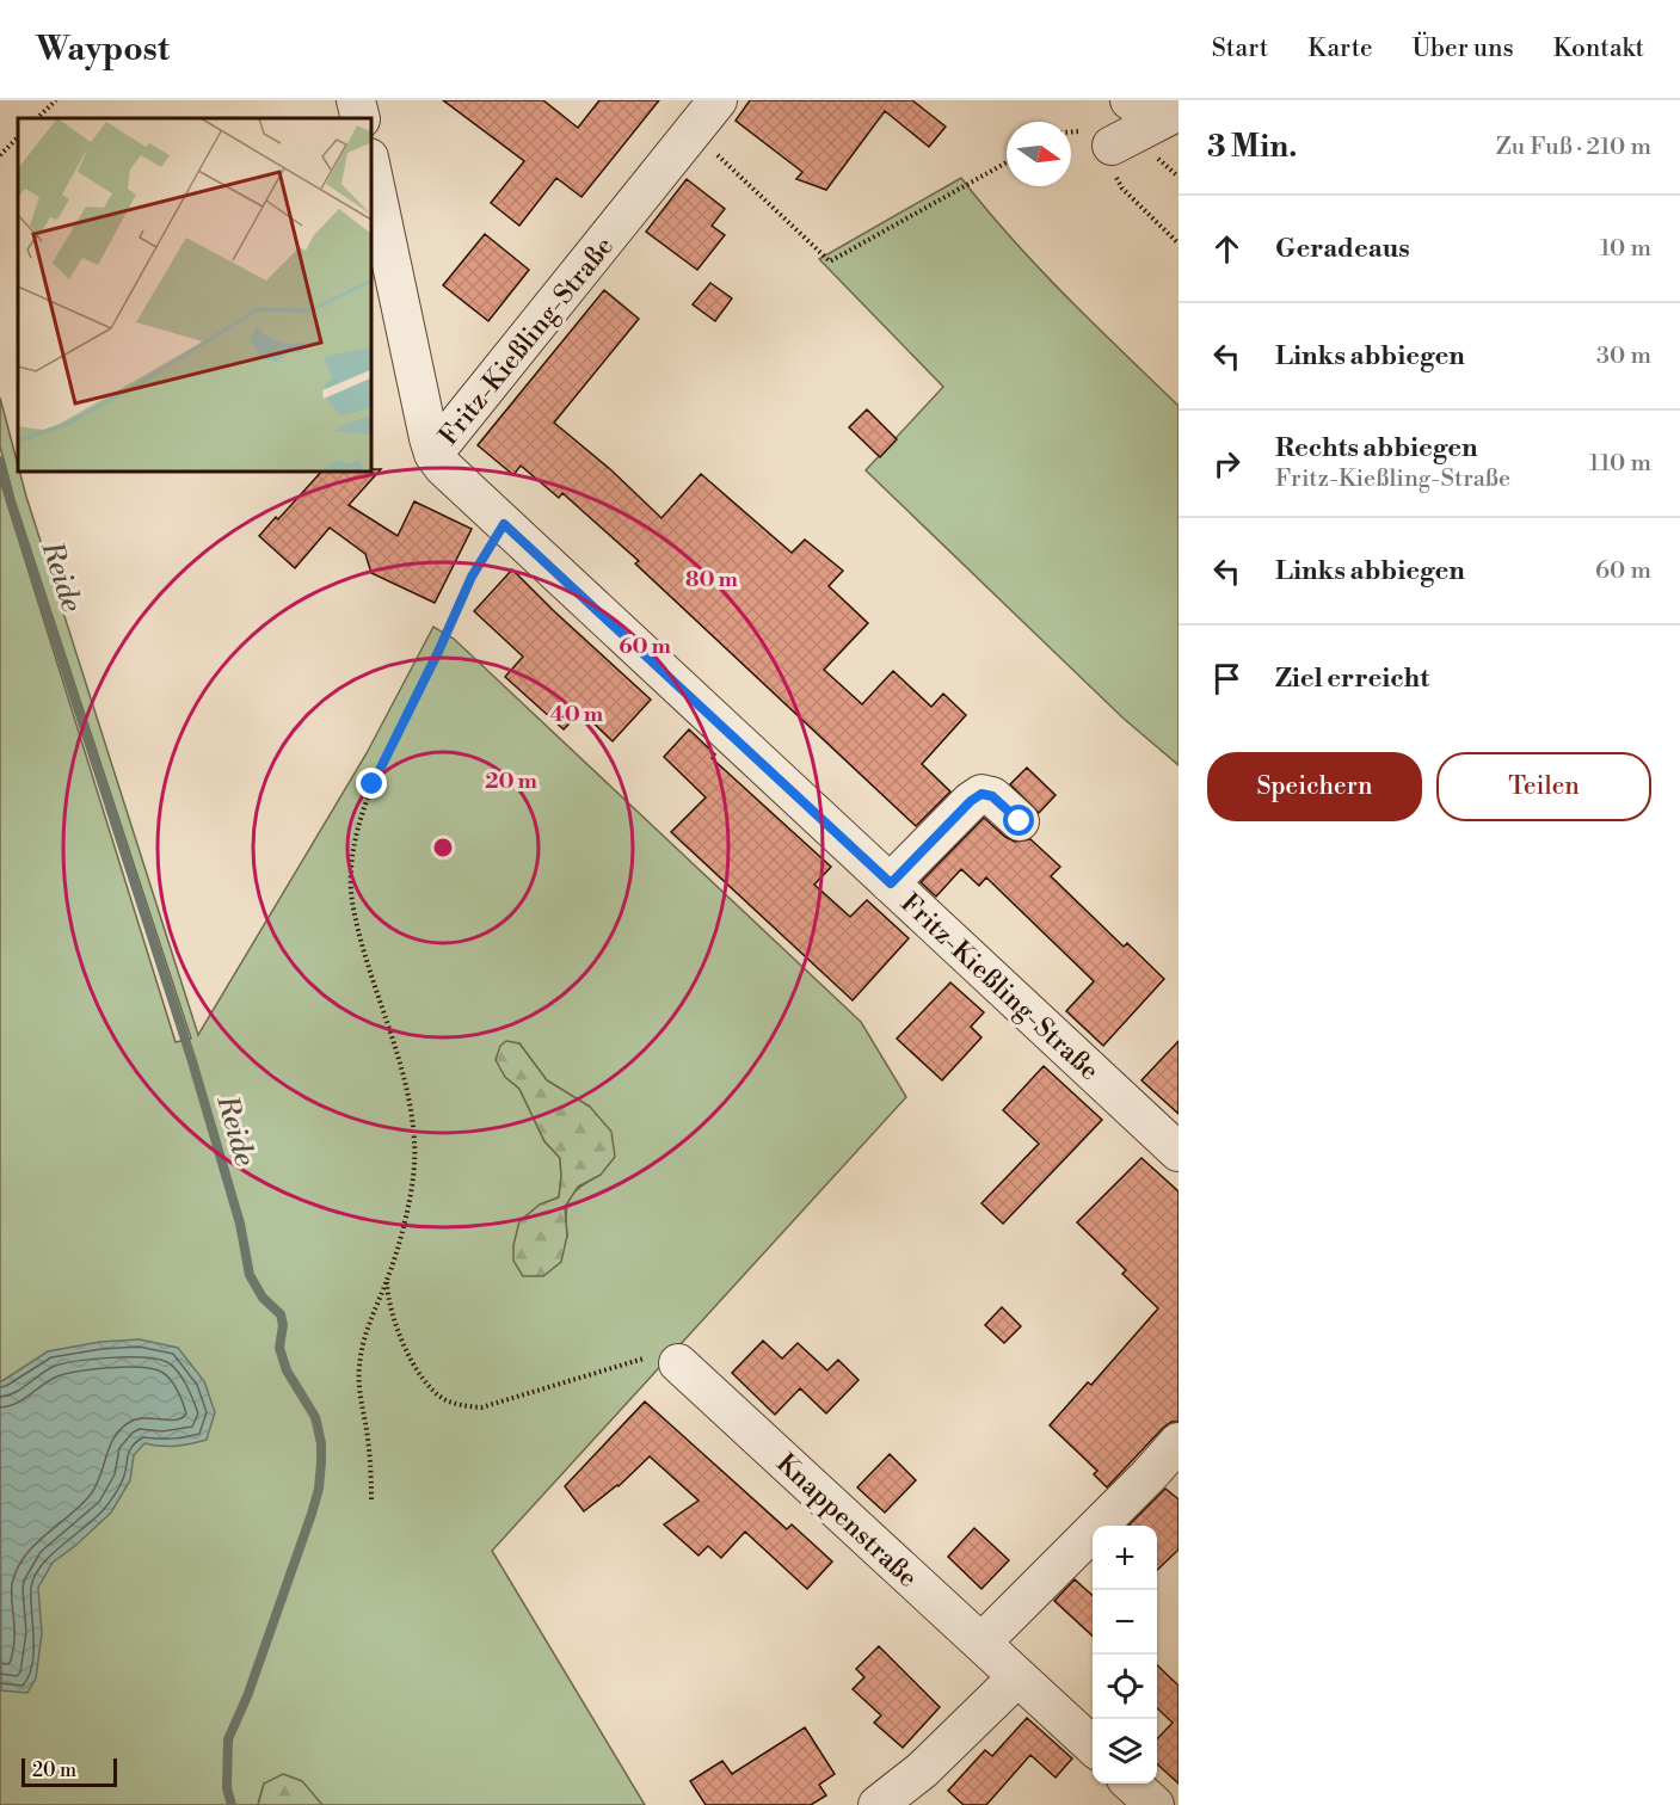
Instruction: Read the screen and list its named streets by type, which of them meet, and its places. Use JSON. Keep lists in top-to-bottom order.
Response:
{
  "streets": {
    "street": ["Fritz-Kießling-Straße", "Knappenstraße"]
  },
  "water": ["Reide"],
  "scale_bar": "20 m",
  "north": "right",
  "page": {
    "header": "Waypost",
    "nav": [
      "Start",
      "Karte",
      "Über uns",
      "Kontakt"
    ],
    "heading": ["3 Min.", "Zu Fuß · 210 m"],
    "list": [
      ["Geradeaus", "10 m"],
      ["Links abbiegen", "30 m"],
      ["Rechts abbiegen", "Fritz-Kießling-Straße", "110 m"],
      ["Links abbiegen", "60 m"],
      "Ziel erreicht"
    ],
    "buttons": ["Speichern", "Teilen"],
    "map_buttons": ["+", "−"],
    "scale": "20 m"
  },
  "rings": [
    "80 m",
    "60 m",
    "40 m",
    "20 m"
  ]
}
